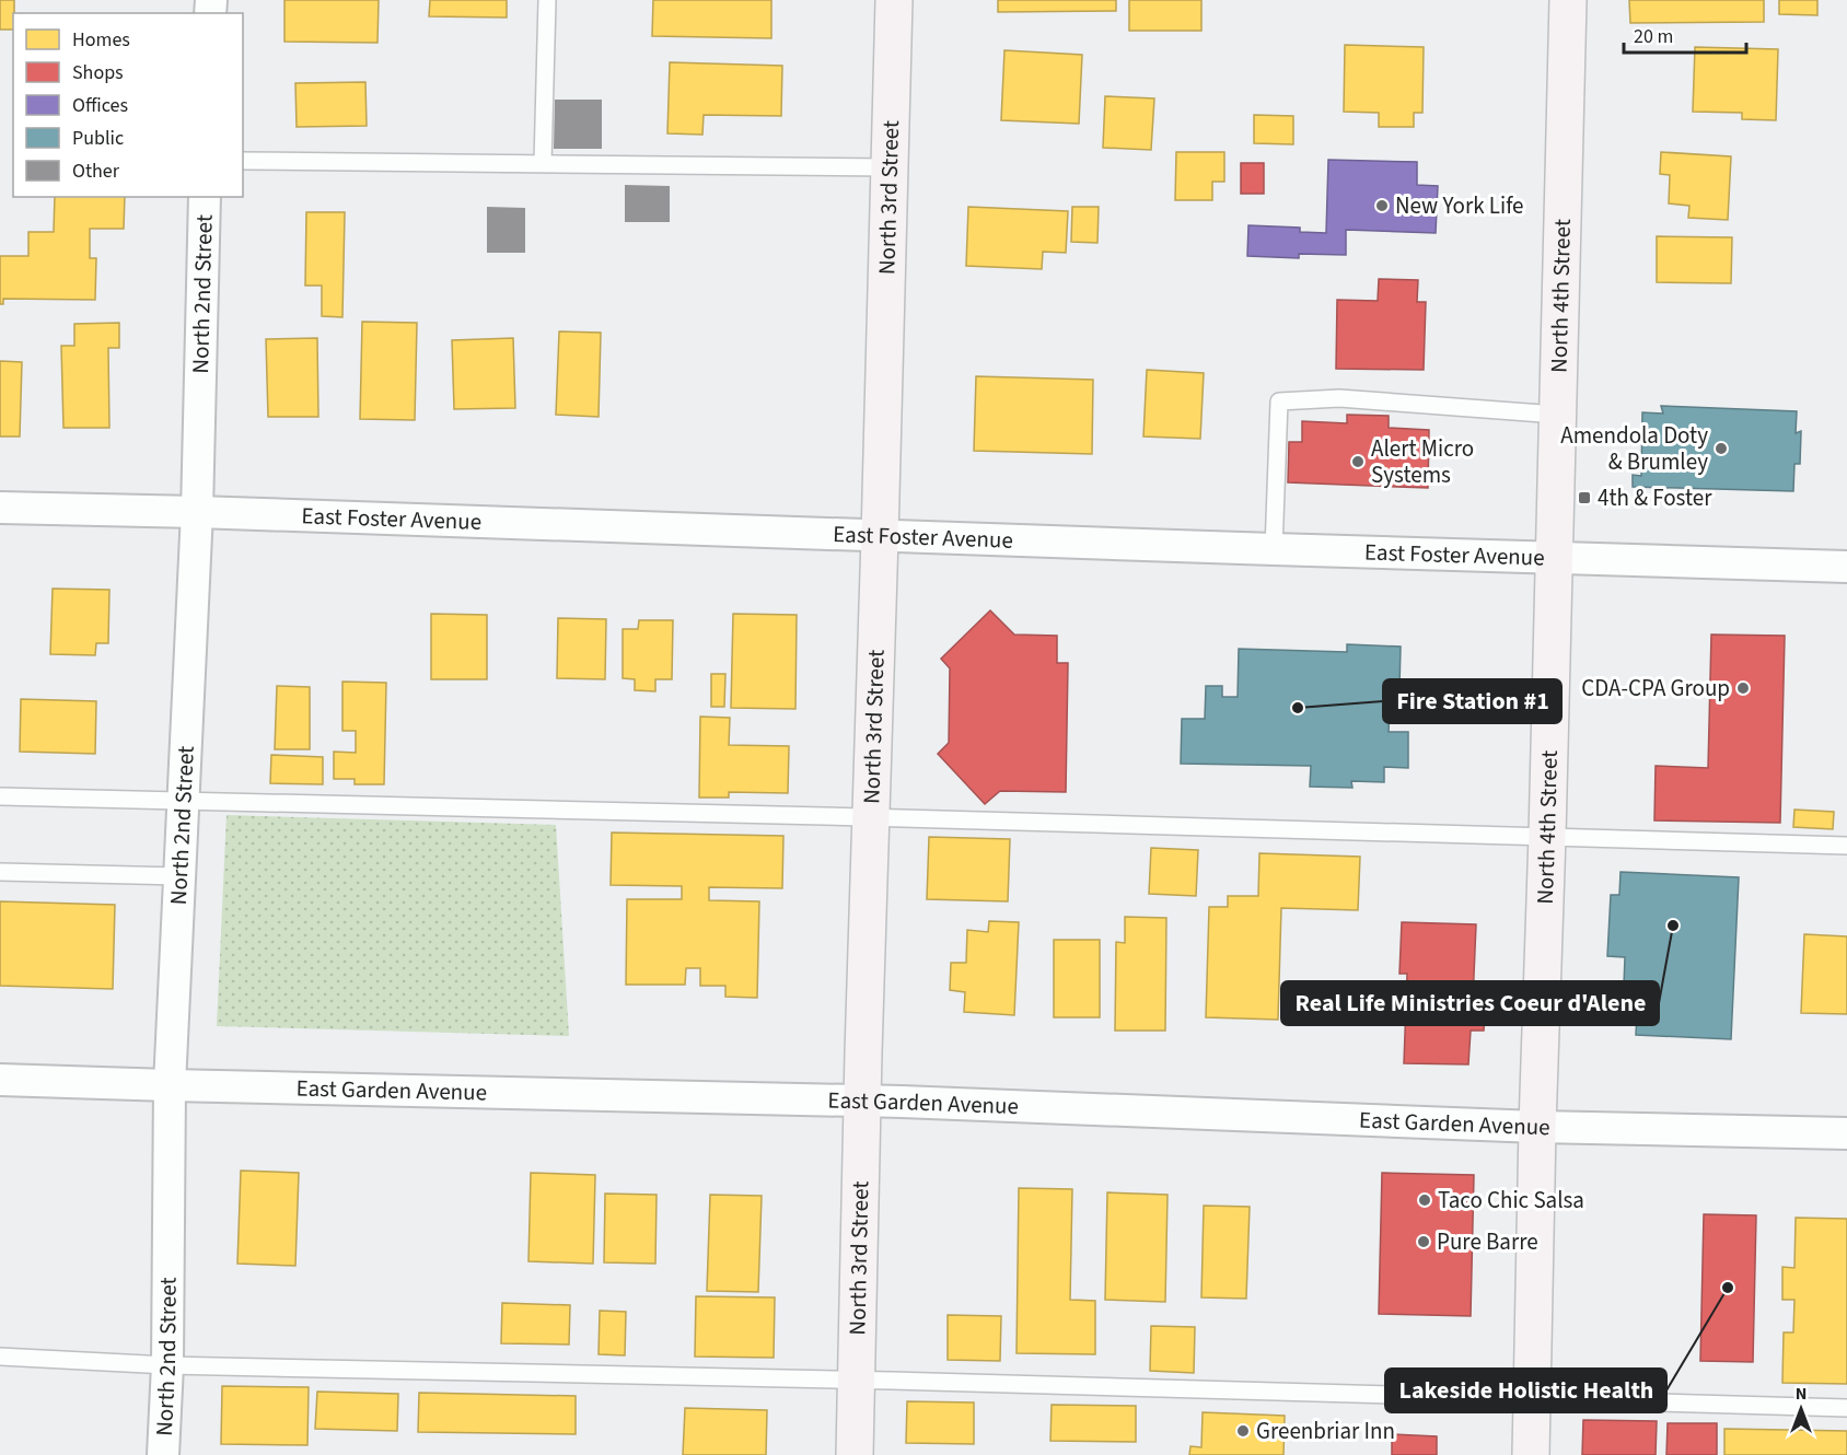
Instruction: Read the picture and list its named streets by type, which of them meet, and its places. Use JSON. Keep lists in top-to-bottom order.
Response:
{
  "streets": {
    "main road": ["North 3rd Street", "North 4th Street"],
    "street": ["North 2nd Street", "East Foster Avenue", "East Garden Avenue"]
  },
  "crossings": [
    ["North 3rd Street", "East Foster Avenue"],
    ["North 3rd Street", "East Garden Avenue"],
    ["North 2nd Street", "East Foster Avenue"],
    ["North 2nd Street", "East Garden Avenue"],
    ["North 4th Street", "East Foster Avenue"],
    ["North 4th Street", "East Garden Avenue"]
  ],
  "places": {
    "other": [
      "New York Life",
      "Amendola Doty & Brumley",
      "Alert Micro Systems",
      "CDA-CPA Group",
      "Fire Station #1",
      "Real Life Ministries Coeur d'Alene",
      "Taco Chic Salsa",
      "Pure Barre",
      "Lakeside Holistic Health",
      "Greenbriar Inn"
    ],
    "transit": ["4th & Foster"]
  },
  "legend": [
    "Homes",
    "Shops",
    "Offices",
    "Public",
    "Other"
  ],
  "scale_bar": "20 m",
  "north": "top"
}
